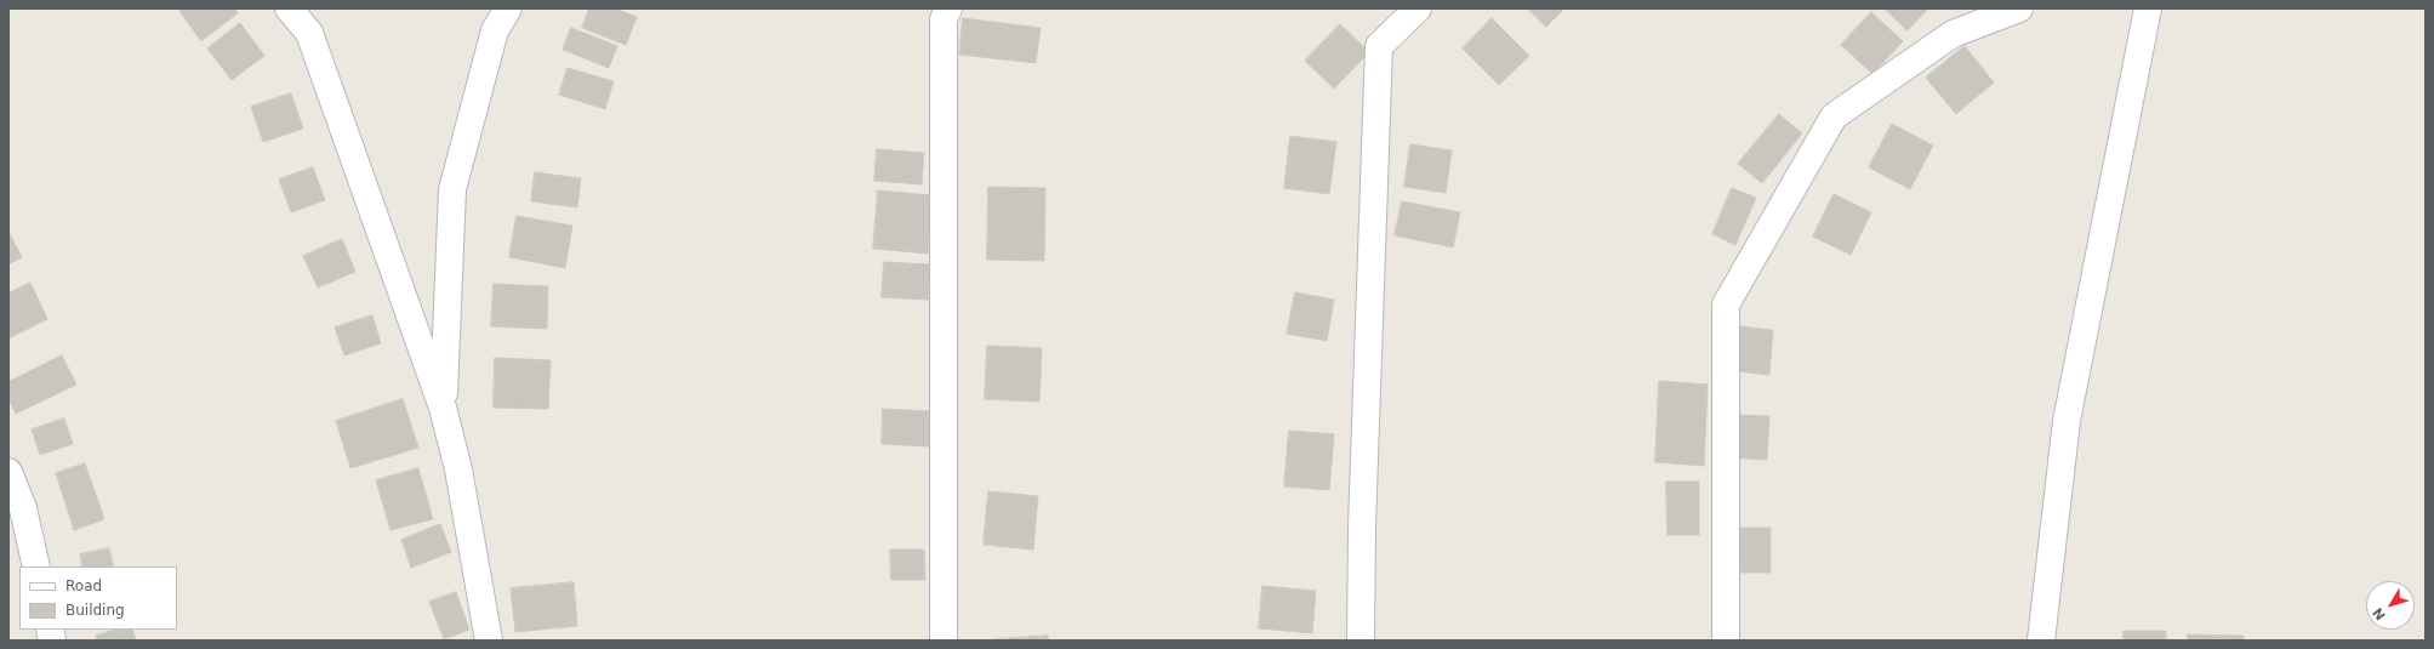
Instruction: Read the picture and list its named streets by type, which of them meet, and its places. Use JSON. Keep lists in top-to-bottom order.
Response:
{
  "legend": ["Road", "Building"],
  "north": "bottom left"
}
